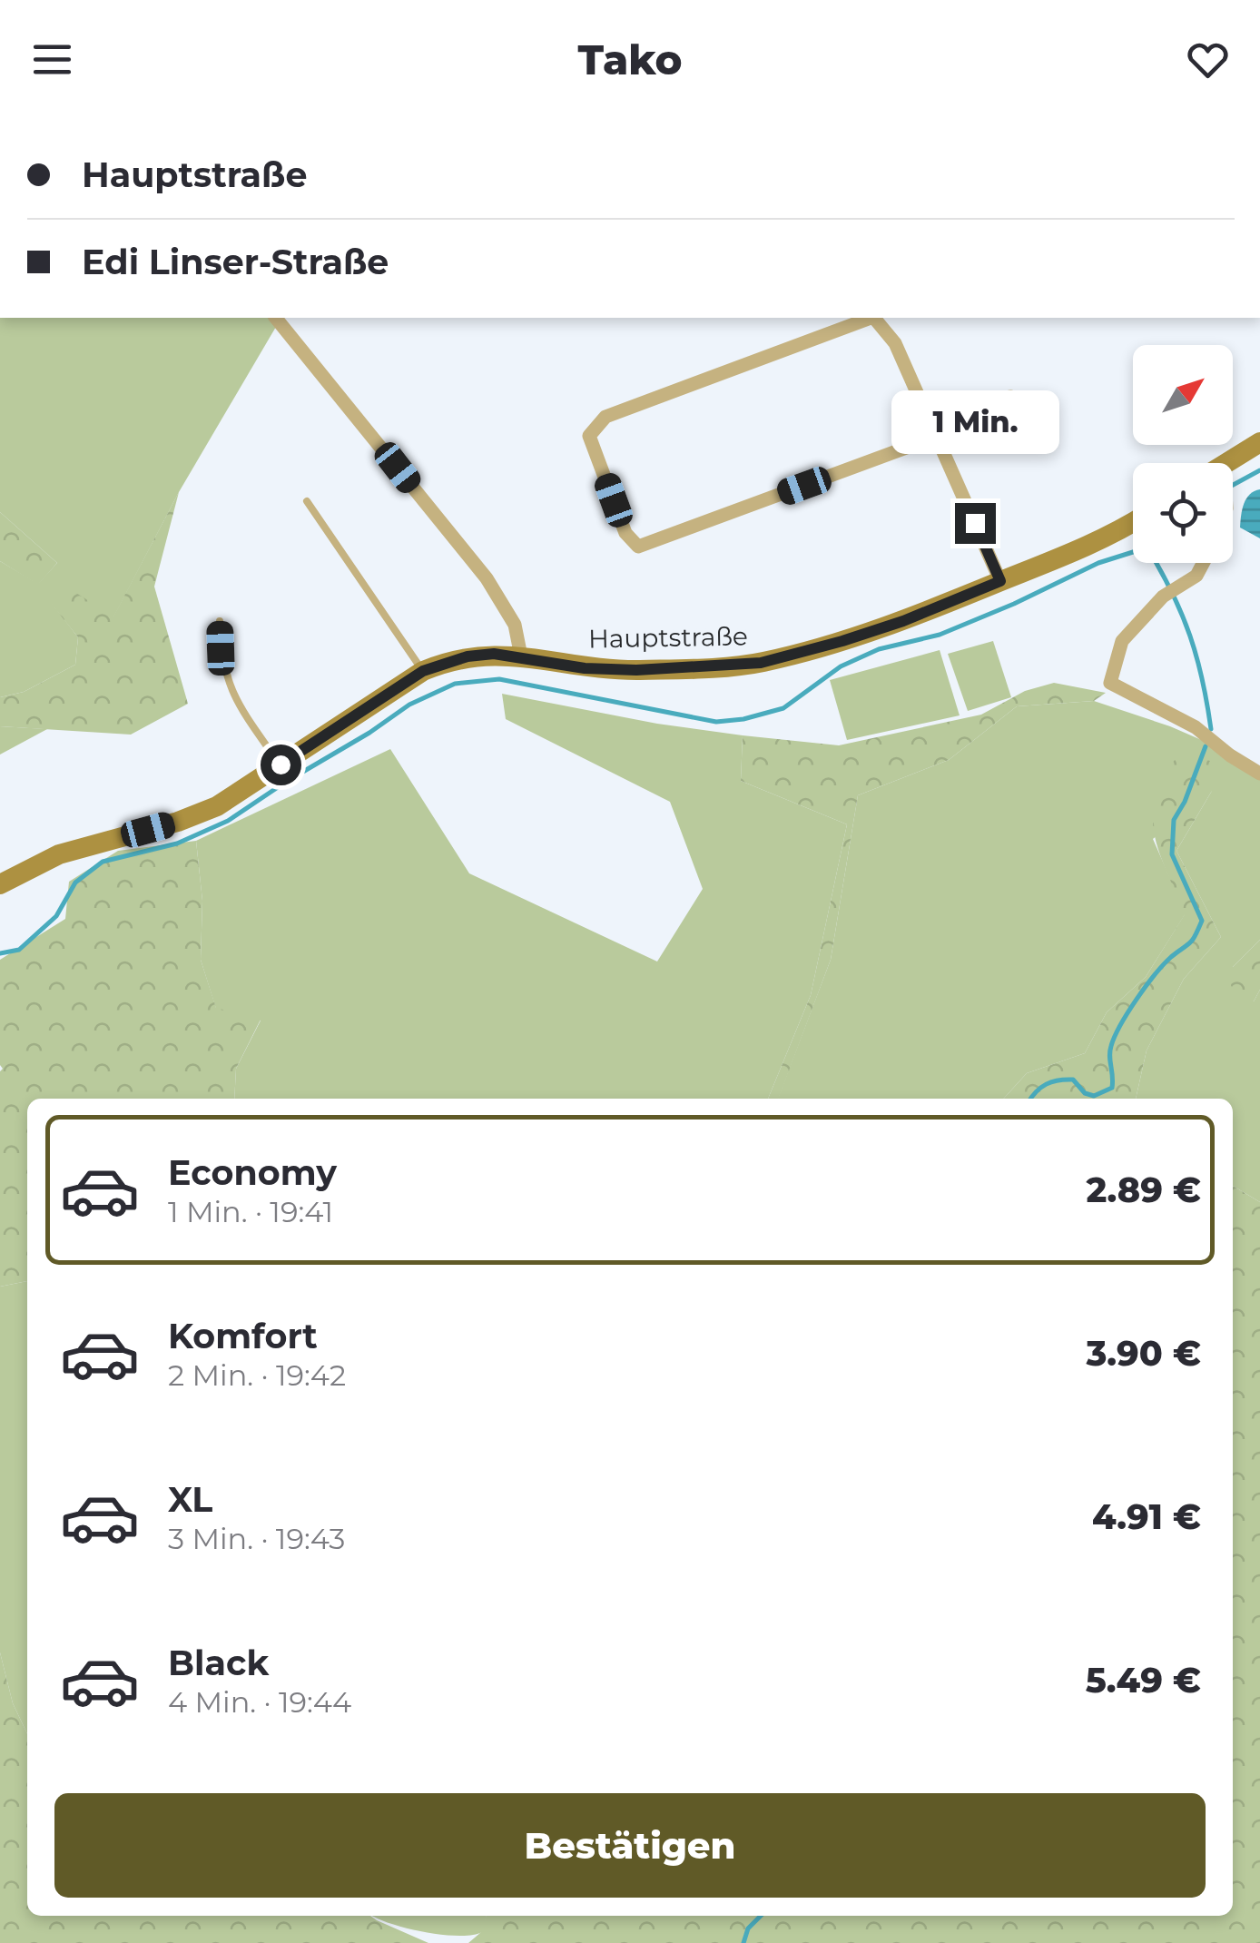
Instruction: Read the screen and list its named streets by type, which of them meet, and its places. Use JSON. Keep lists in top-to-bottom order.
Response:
{
  "streets": {
    "main road": ["Hauptstraße"]
  },
  "north": "top right",
  "page": {
    "header": "Tako",
    "banner": ["Hauptstraße", "Edi Linser-Straße"],
    "bubble": "1 Min.",
    "list": [
      {
        "name": "Economy",
        "note": "1 Min. · 19:41",
        "value": "2.89 €"
      },
      {
        "name": "Komfort",
        "note": "2 Min. · 19:42",
        "value": "3.90 €"
      },
      {
        "name": "XL",
        "note": "3 Min. · 19:43",
        "value": "4.91 €"
      },
      {
        "name": "Black",
        "note": "4 Min. · 19:44",
        "value": "5.49 €"
      }
    ],
    "buttons": "Bestätigen"
  }
}
